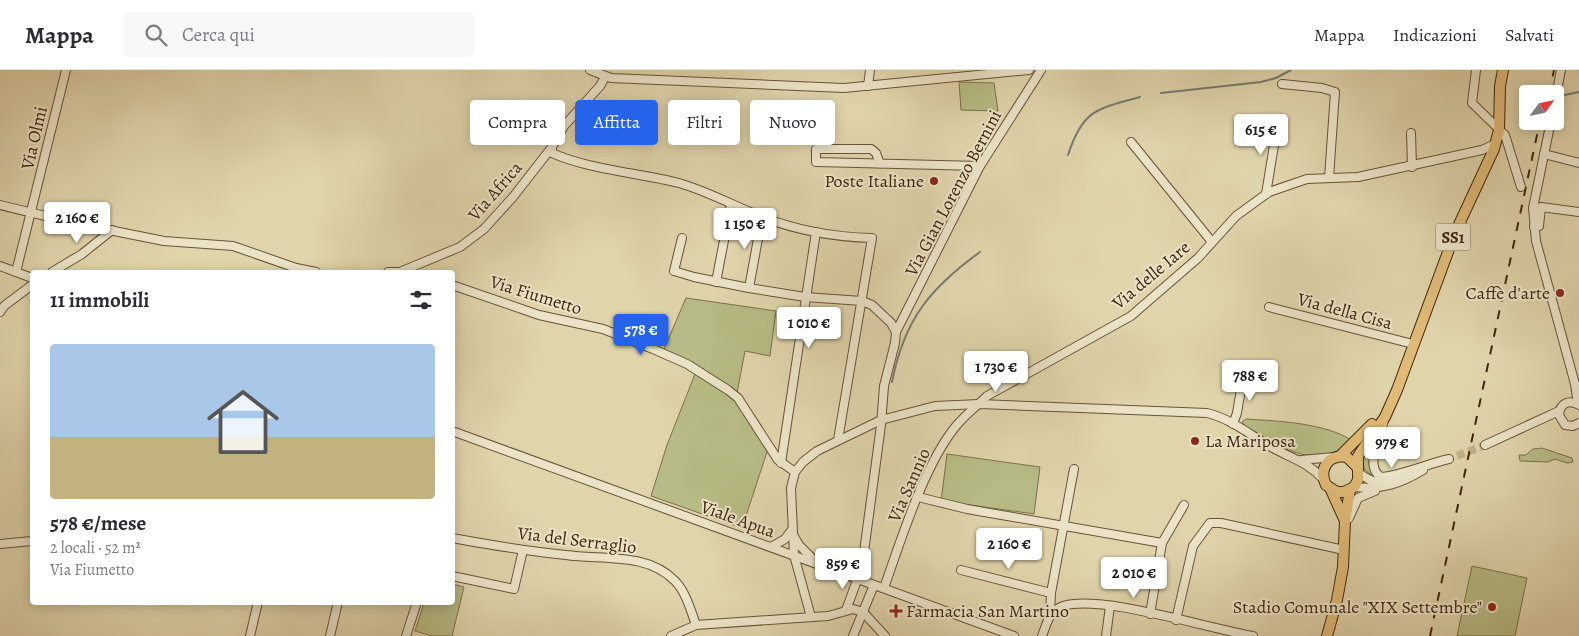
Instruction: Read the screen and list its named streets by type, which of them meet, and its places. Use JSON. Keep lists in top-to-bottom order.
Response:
{
  "streets": {
    "main road": ["SS1"],
    "street": [
      "Via Olmi",
      "Via Africa",
      "Via Gian Lorenzo Bernini",
      "Via delle Iare",
      "Via Fiumetto",
      "Via della Cisa",
      "Via Sannio",
      "Viale Apua",
      "Via del Serraglio"
    ]
  },
  "crossings": [
    ["Via Gian Lorenzo Bernini", "Viale Apua"],
    ["SS1", "Via delle Iare"],
    ["SS1", "Via della Cisa"],
    ["Via delle Iare", "Via Sannio"],
    ["Via Sannio", "Viale Apua"]
  ],
  "places": {
    "other": [
      "Poste Italiane",
      "Caffè d'arte",
      "La Mariposa",
      "Stadio Comunale \"XIX Settembre\""
    ],
    "health": ["Farmacia San Martino"]
  },
  "north": "top right",
  "page": {
    "header": "Mappa",
    "search": "Cerca qui",
    "nav": ["Mappa", "Indicazioni", "Salvati"],
    "chip": [
      "Compra",
      "Affitta",
      "Filtri",
      "Nuovo"
    ],
    "price": [
      "615 €",
      "2 160 €",
      "1 150 €",
      "1 010 €",
      "578 €",
      "1 730 €",
      "788 €",
      "979 €",
      "2 160 €",
      "859 €",
      "2 010 €"
    ],
    "heading": "11 immobili",
    "list": [
      {
        "name": "578 €/mese",
        "note": "2 locali · 52 m² · Via Fiumetto"
      }
    ]
  }
}
